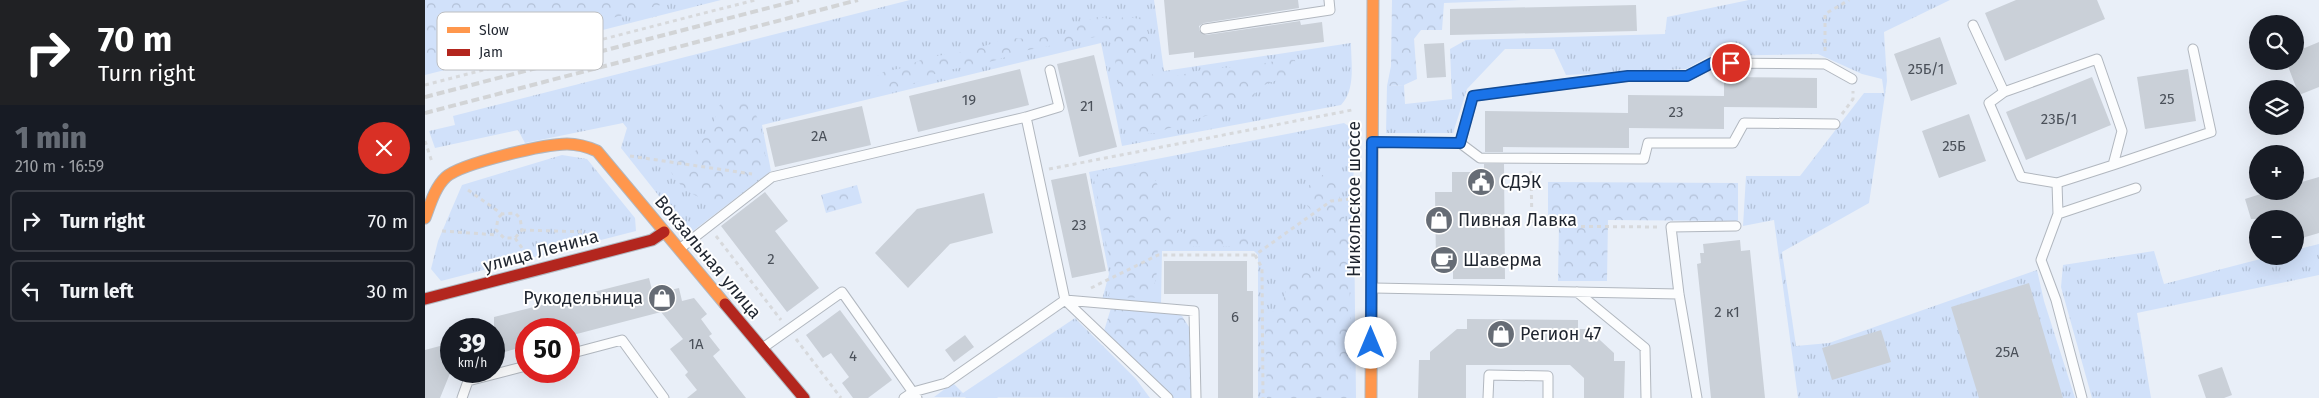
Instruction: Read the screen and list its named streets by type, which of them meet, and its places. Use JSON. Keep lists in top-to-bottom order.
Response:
{
  "streets": {
    "street": ["Никольское шоссе", "улица Ленина", "Вокзальная улица"]
  },
  "crossings": [
    ["улица Ленина", "Вокзальная улица"]
  ],
  "places": {
    "public building": ["СДЭК"],
    "shop": ["Пивная Лавка", "Рукодельница", "Регион 47"],
    "cafe": ["Шаверма"]
  },
  "house_numbers": [
    "25Б/1",
    "25",
    "19",
    "21",
    "23",
    "23Б/1",
    "2А",
    "25Б",
    "23",
    "2",
    "2 к1",
    "6",
    "1А",
    "25А",
    "4"
  ],
  "legend": ["Slow", "Jam"],
  "page": {
    "turn": ["70 m", "Turn right"],
    "map_buttons": ["+", "−"],
    "heading": ["1 min", "210 m · 16:59"],
    "list": [
      {
        "name": "Turn right",
        "value": "70 m"
      },
      {
        "name": "Turn left",
        "value": "30 m"
      }
    ],
    "speed": "39 km/h",
    "limit": "50"
  }
}
